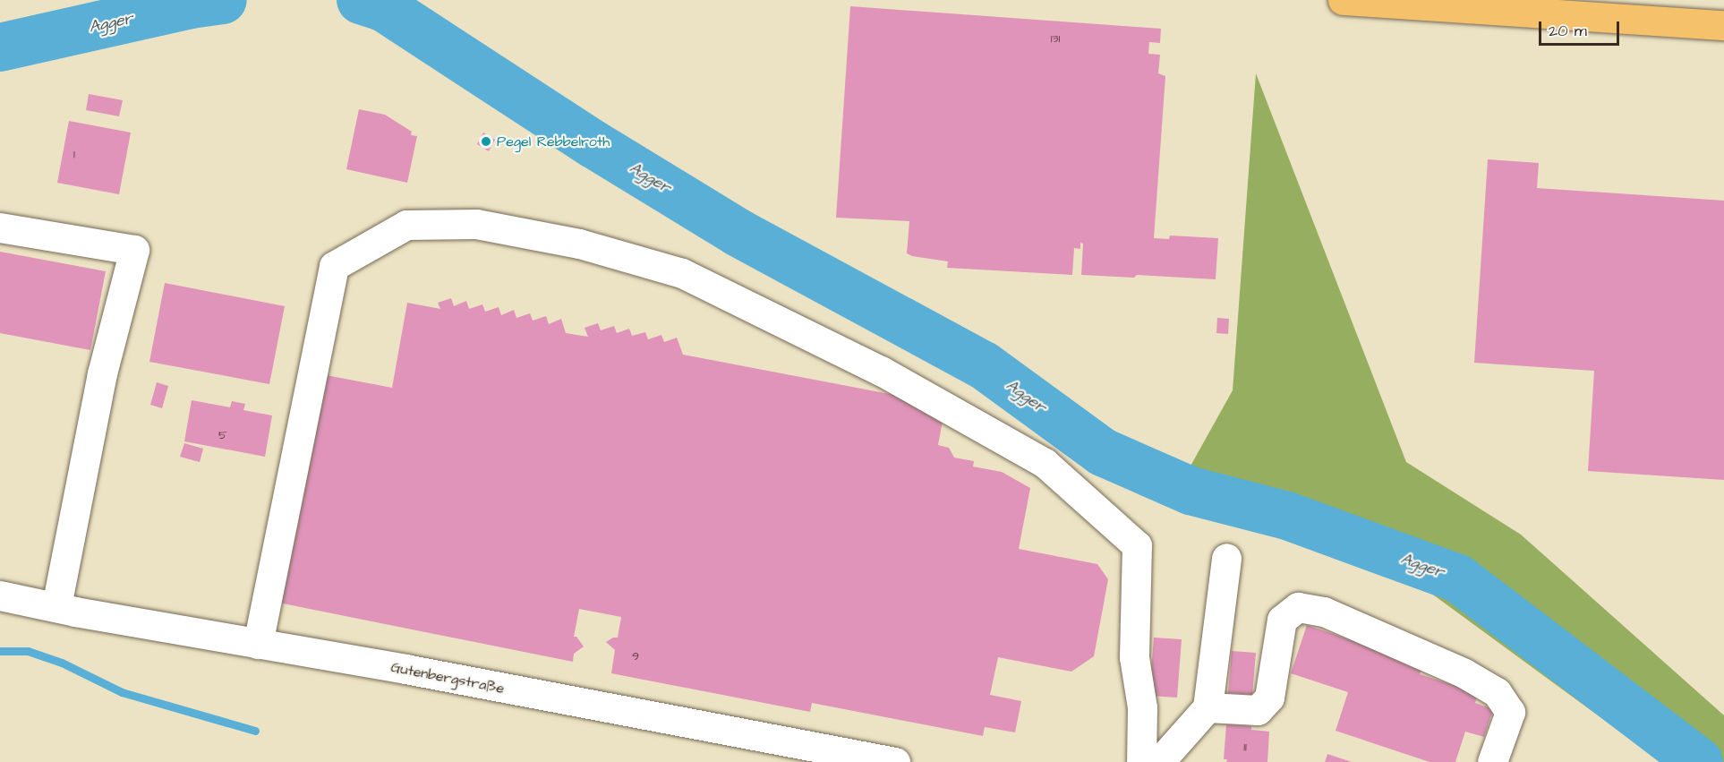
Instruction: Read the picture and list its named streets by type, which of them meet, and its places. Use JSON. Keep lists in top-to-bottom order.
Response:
{
  "streets": {
    "street": ["Gutenbergstraße"]
  },
  "water": ["Agger"],
  "places": ["Pegel Rebbelroth"],
  "house_numbers": [
    "131",
    "1",
    "5",
    "9",
    "11"
  ],
  "scale_bar": "20 m"
}
